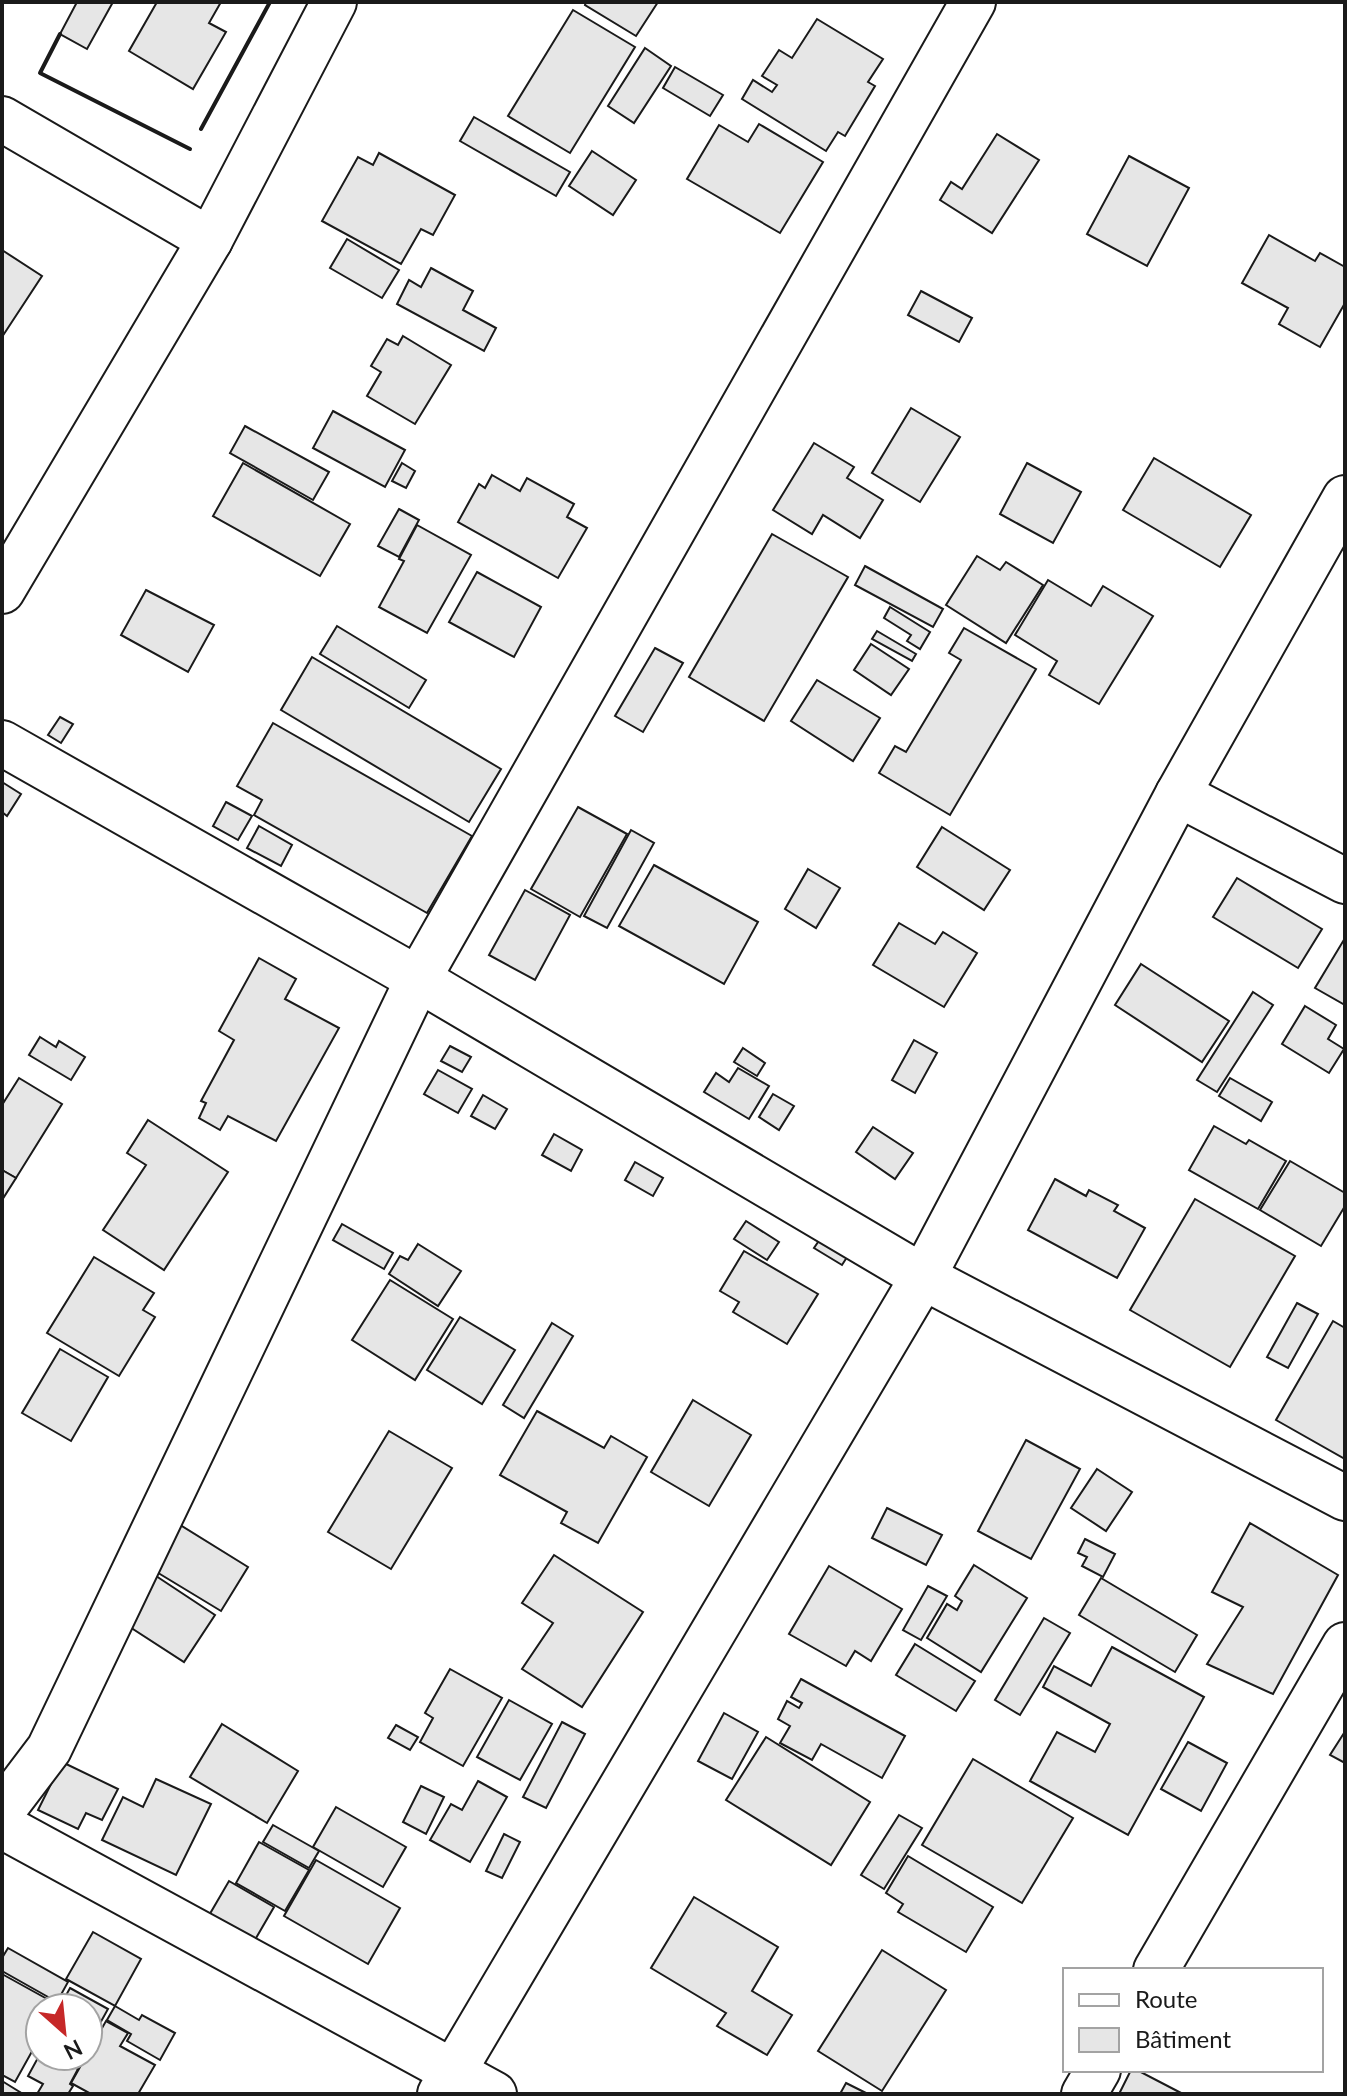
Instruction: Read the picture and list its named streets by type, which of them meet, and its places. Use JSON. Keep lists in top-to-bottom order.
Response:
{
  "legend": ["Route", "Bâtiment"],
  "north": "bottom right"
}
